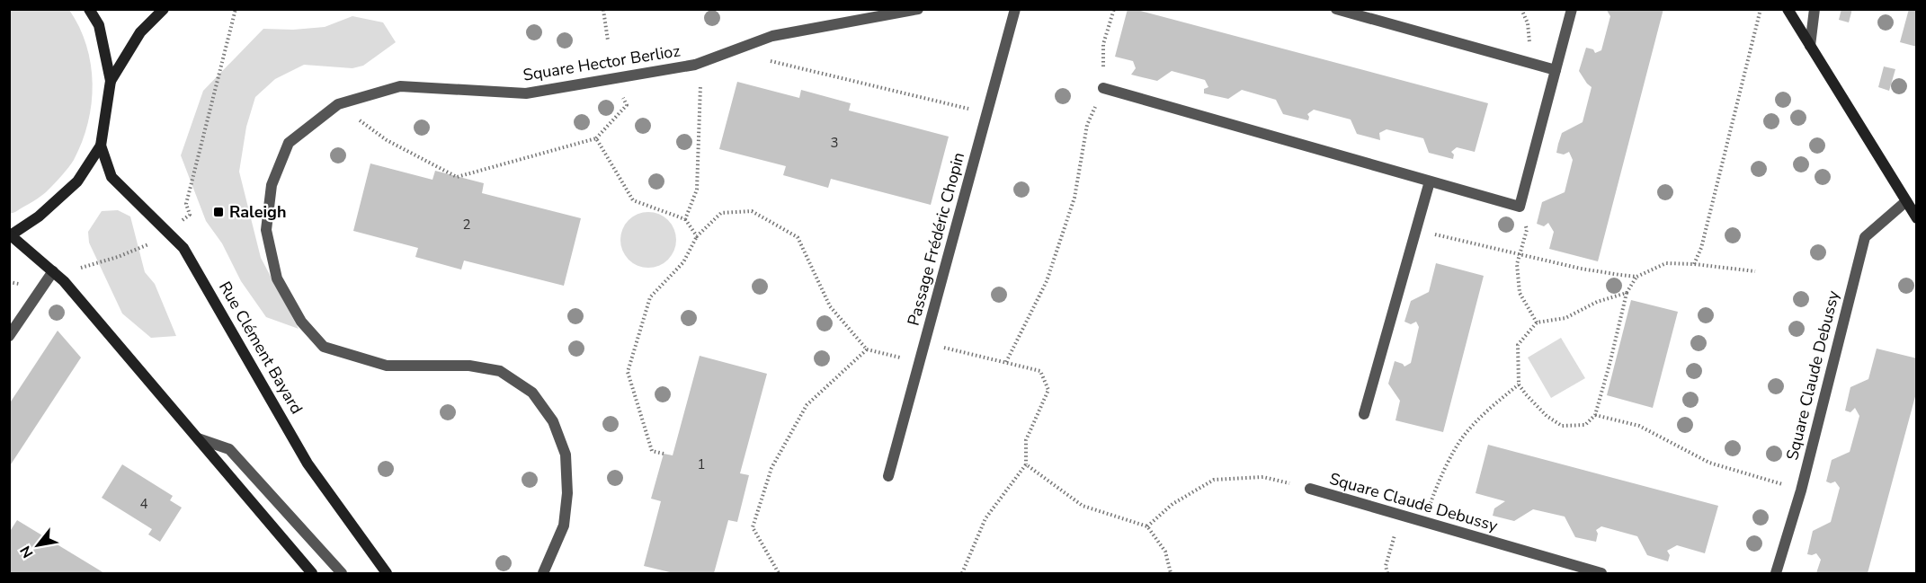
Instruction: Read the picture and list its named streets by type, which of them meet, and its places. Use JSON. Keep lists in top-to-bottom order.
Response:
{
  "streets": {
    "main road": ["Rue Clément Bayard"],
    "street": ["Square Hector Berlioz", "Passage Frédéric Chopin", "Square Claude Debussy"]
  },
  "places": {
    "transit": ["Raleigh"]
  },
  "house_numbers": [
    "3",
    "2",
    "1",
    "4"
  ],
  "north": "bottom left"
}
